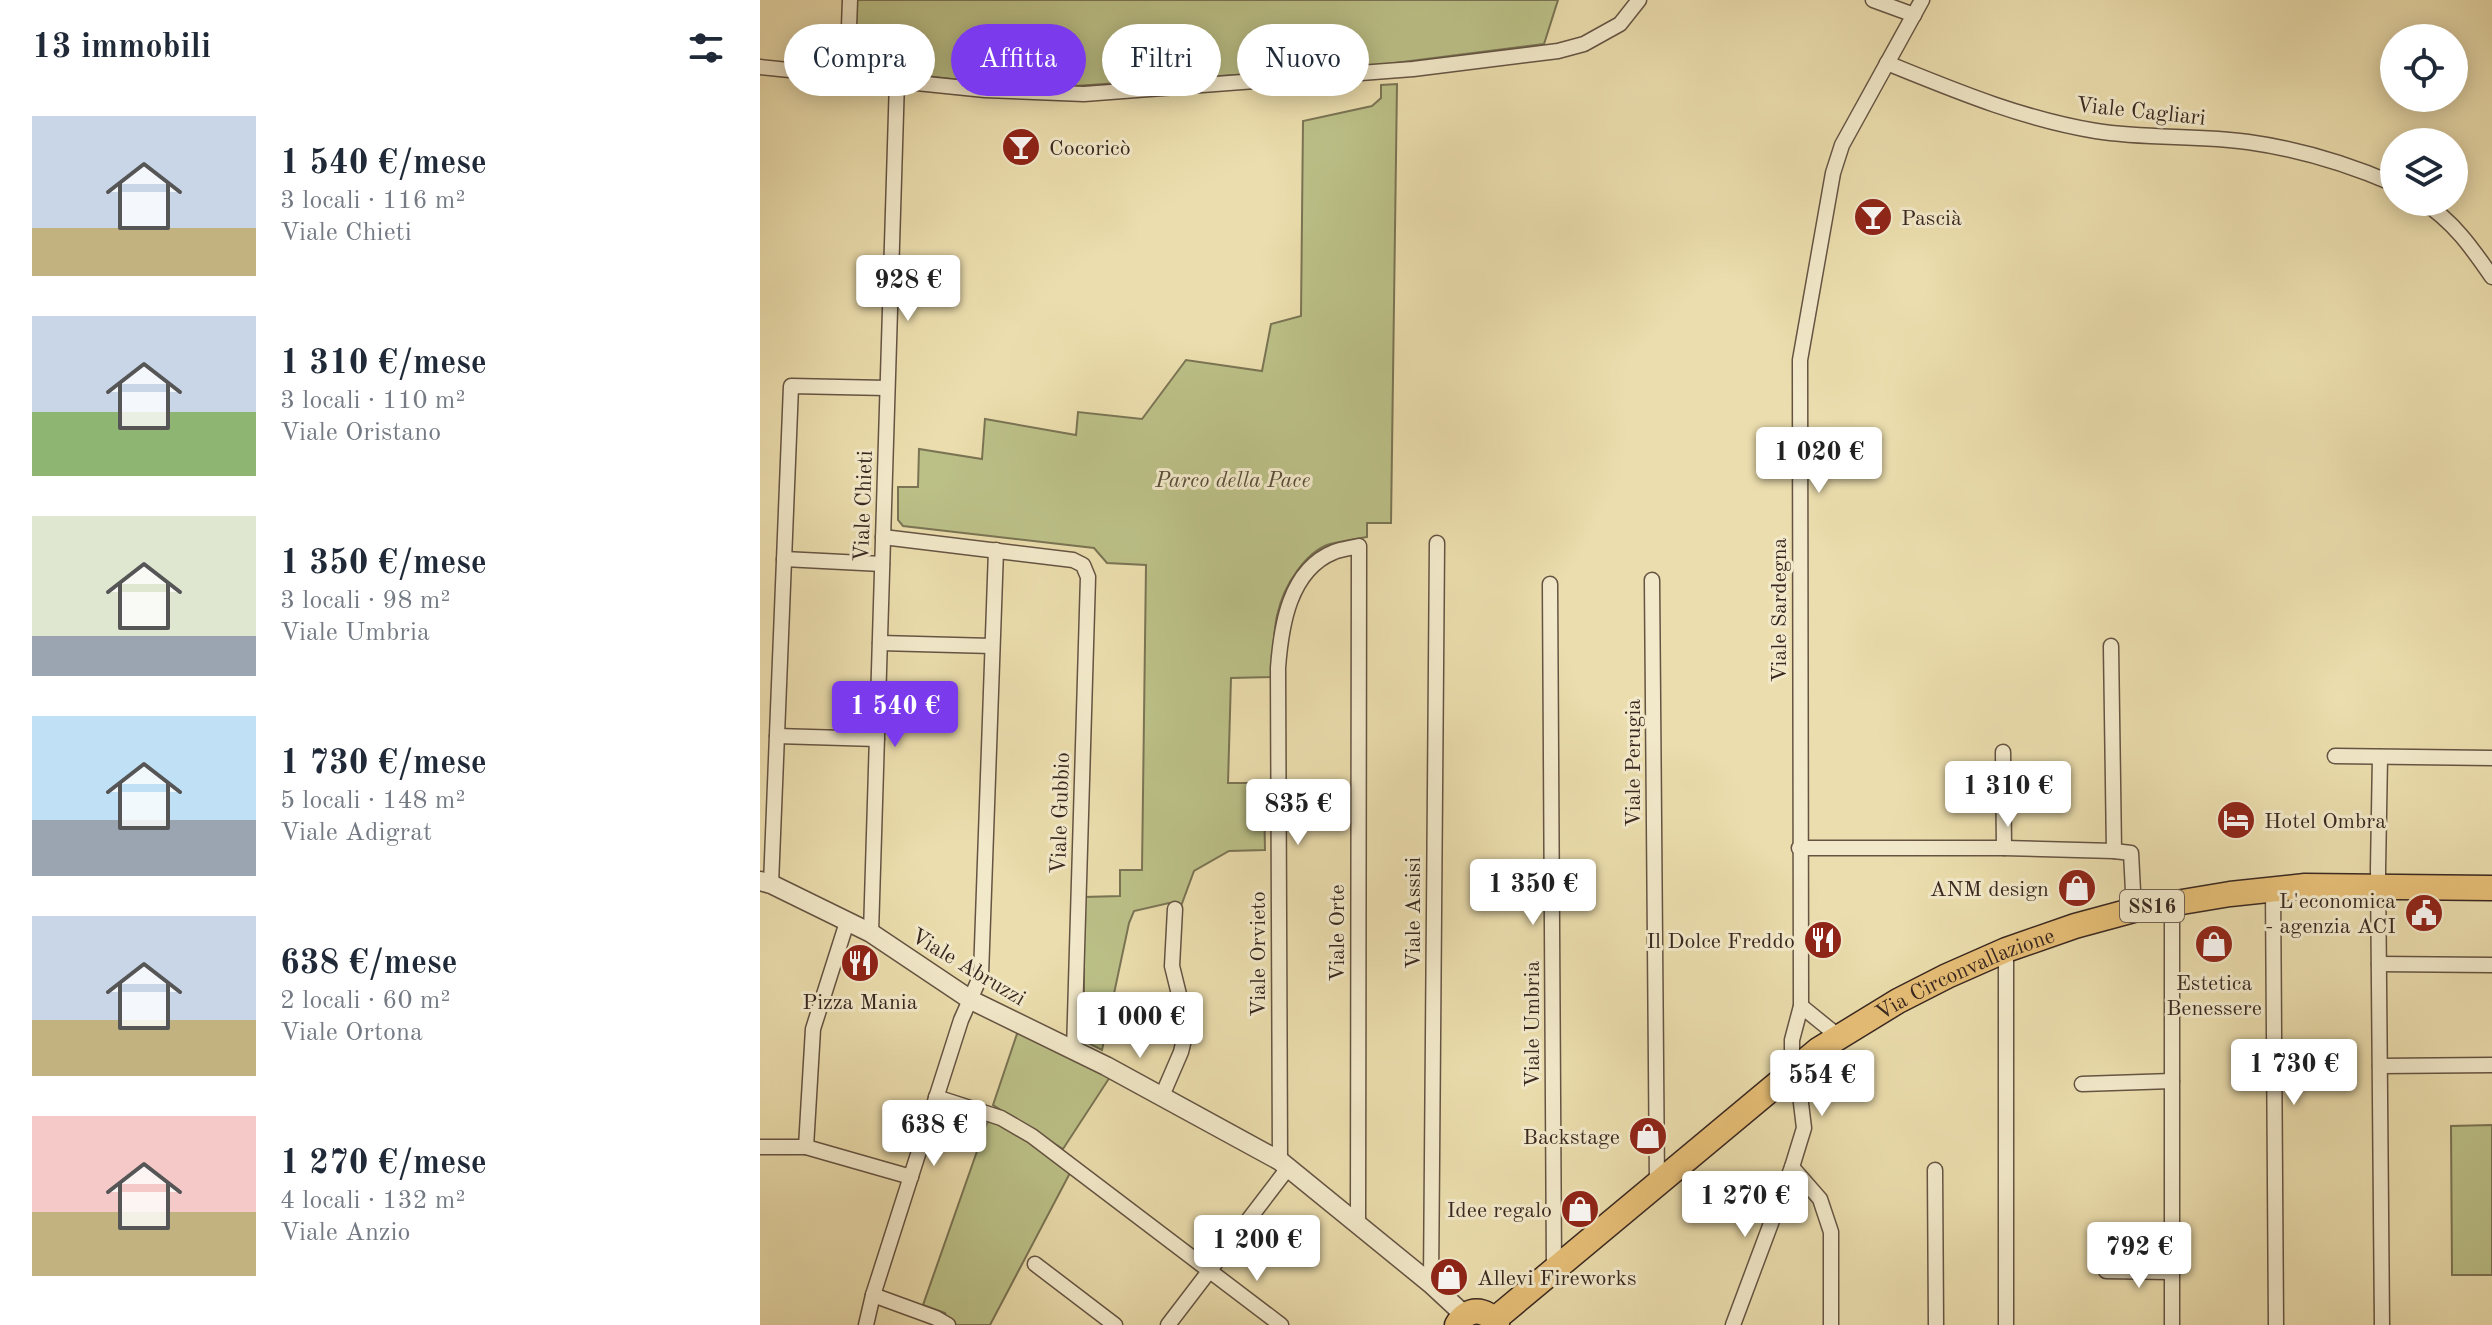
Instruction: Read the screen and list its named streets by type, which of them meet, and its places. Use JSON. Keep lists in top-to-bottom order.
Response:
{
  "streets": {
    "main road": ["SS16", "Via Circonvallazione"],
    "street": [
      "Viale Cagliari",
      "Viale Chieti",
      "Viale Sardegna",
      "Viale Perugia",
      "Viale Gubbio",
      "Viale Assisi",
      "Viale Orte",
      "Viale Orvieto",
      "Viale Abruzzi",
      "Viale Umbria"
    ]
  },
  "crossings": [
    ["Viale Cagliari", "Viale Sardegna"],
    ["Viale Chieti", "Viale Abruzzi"],
    ["Viale Sardegna", "Via Circonvallazione"],
    ["Viale Perugia", "Via Circonvallazione"],
    ["Viale Gubbio", "Viale Abruzzi"],
    ["Viale Assisi", "Viale Abruzzi"],
    ["Viale Orte", "Viale Orvieto"],
    ["Viale Orte", "Viale Abruzzi"],
    ["Viale Orvieto", "Viale Abruzzi"],
    ["Via Circonvallazione", "Viale Umbria"]
  ],
  "parks": ["Parco della Pace"],
  "places": {
    "bar": ["Cocoricò", "Pascià"],
    "hotel": ["Hotel Ombra"],
    "shop": [
      "ANM design",
      "Estetica Benessere",
      "Backstage",
      "Idee regalo",
      "Allevi Fireworks"
    ],
    "public building": ["L'economica - agenzia ACI"],
    "restaurant": ["Il Dolce Freddo", "Pizza Mania"]
  },
  "page": {
    "heading": "13 immobili",
    "chip": [
      "Compra",
      "Affitta",
      "Filtri",
      "Nuovo"
    ],
    "list": [
      {
        "name": "1 540 €/mese",
        "note": "3 locali · 116 m² · Viale Chieti"
      },
      {
        "name": "1 310 €/mese",
        "note": "3 locali · 110 m² · Viale Oristano"
      },
      {
        "name": "1 350 €/mese",
        "note": "3 locali · 98 m² · Viale Umbria"
      },
      {
        "name": "1 730 €/mese",
        "note": "5 locali · 148 m² · Viale Adigrat"
      },
      {
        "name": "638 €/mese",
        "note": "2 locali · 60 m² · Viale Ortona"
      },
      {
        "name": "1 270 €/mese",
        "note": "4 locali · 132 m² · Viale Anzio"
      }
    ],
    "price": [
      "928 €",
      "1 020 €",
      "1 540 €",
      "1 310 €",
      "835 €",
      "1 350 €",
      "1 000 €",
      "1 730 €",
      "554 €",
      "638 €",
      "1 270 €",
      "1 200 €",
      "792 €"
    ]
  }
}
